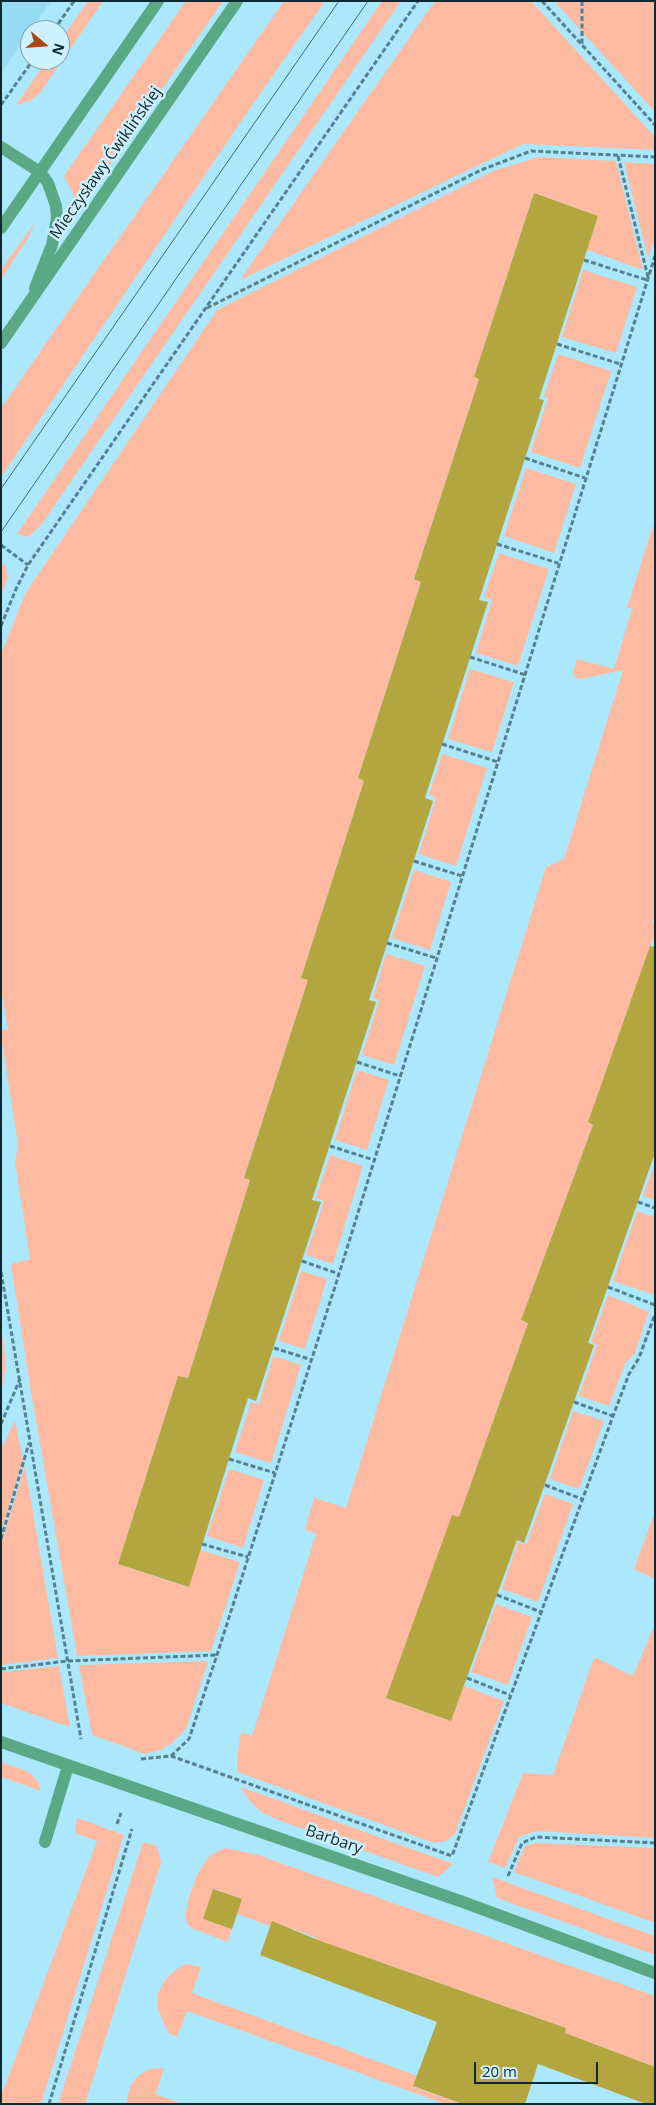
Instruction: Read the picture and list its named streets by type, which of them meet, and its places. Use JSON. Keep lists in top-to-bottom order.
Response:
{
  "streets": {
    "street": ["Mieczysławy Ćwiklińskiej", "Barbary"]
  },
  "scale_bar": "20 m",
  "north": "right"
}
